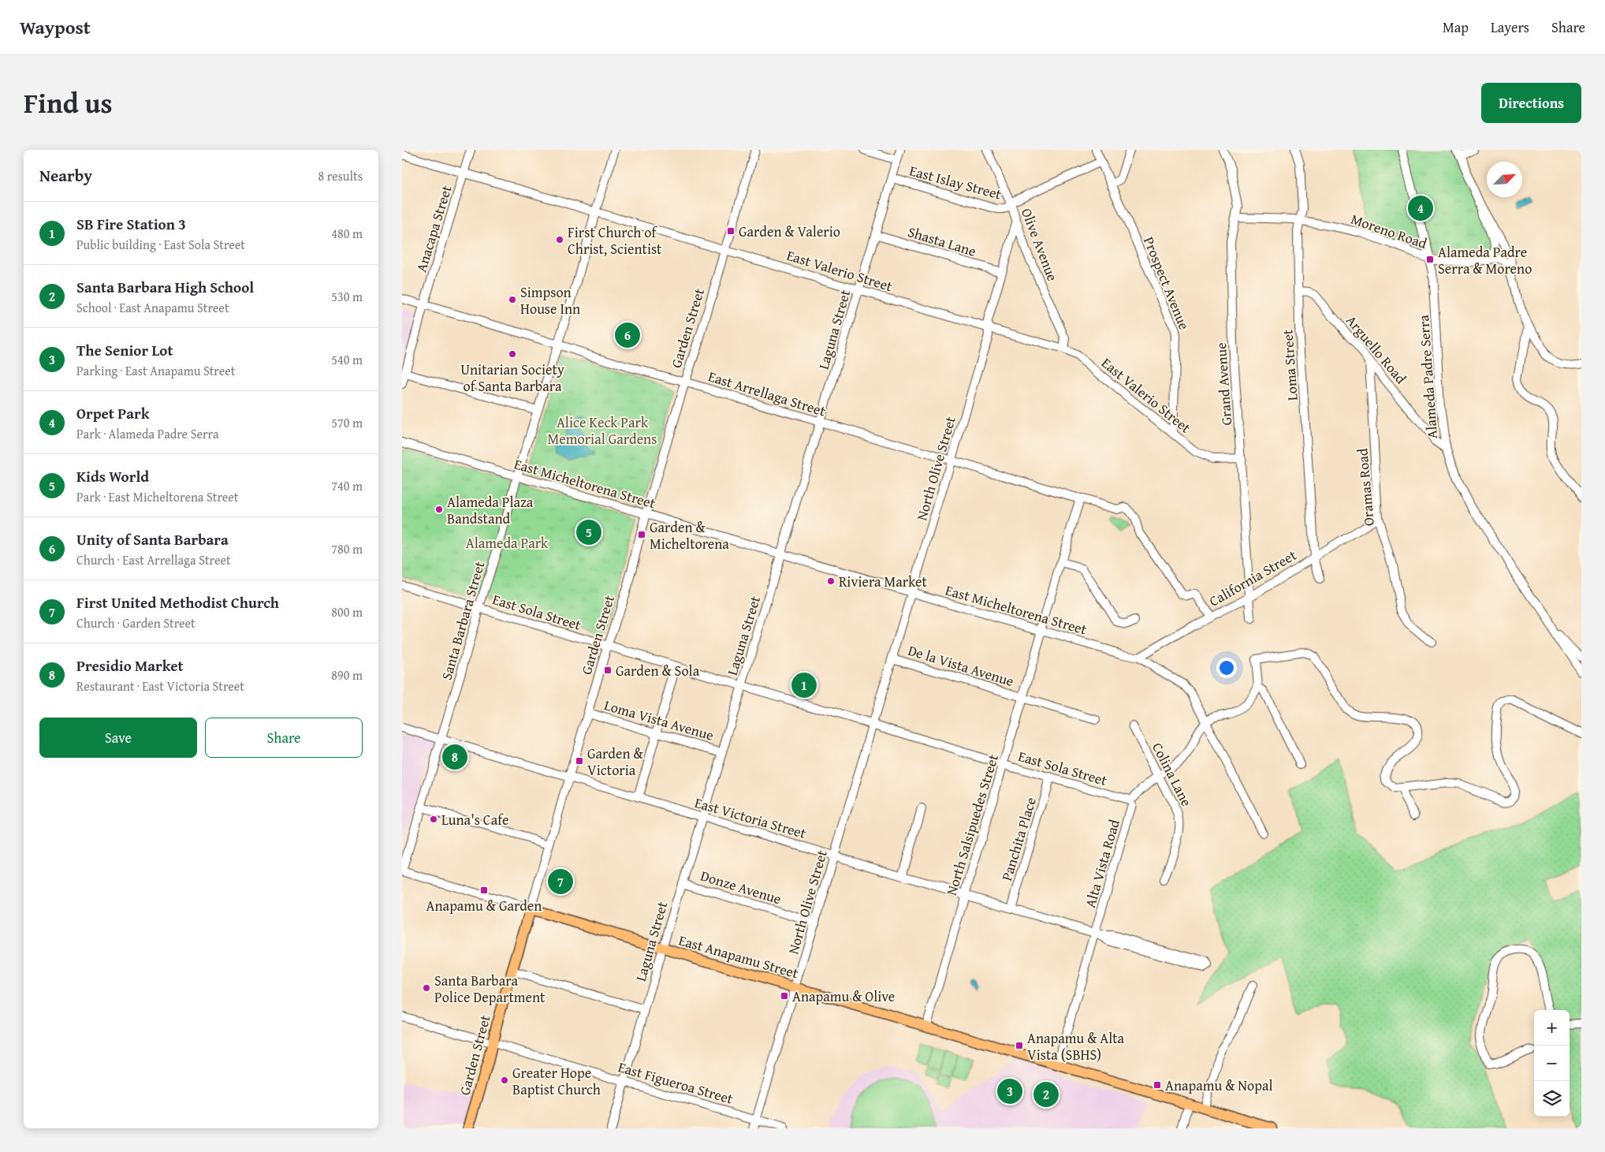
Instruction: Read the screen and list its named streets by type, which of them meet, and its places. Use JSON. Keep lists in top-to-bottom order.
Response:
{
  "streets": {
    "main road": ["Garden Street", "East Anapamu Street"],
    "street": [
      "East Islay Street",
      "Anacapa Street",
      "Moreno Road",
      "Shasta Lane",
      "Olive Avenue",
      "East Valerio Street",
      "Prospect Avenue",
      "Laguna Street",
      "Arguello Road",
      "Loma Street",
      "Alameda Padre Serra",
      "Grand Avenue",
      "East Arrellaga Street",
      "North Olive Street",
      "East Micheltorena Street",
      "Oramas Road",
      "California Street",
      "East Sola Street",
      "Santa Barbara Street",
      "De la Vista Avenue",
      "Loma Vista Avenue",
      "Colina Lane",
      "East Victoria Street",
      "North Salsipuedes Street",
      "Panchita Place",
      "Alta Vista Road",
      "Donze Avenue",
      "East Figueroa Street"
    ]
  },
  "crossings": [
    ["East Islay Street", "Olive Avenue"],
    ["East Islay Street", "Prospect Avenue"],
    ["East Islay Street", "Laguna Street"],
    ["Anacapa Street", "East Valerio Street"],
    ["Anacapa Street", "East Arrellaga Street"],
    ["Moreno Road", "Loma Street"],
    ["Moreno Road", "Alameda Padre Serra"],
    ["Moreno Road", "Grand Avenue"],
    ["Shasta Lane", "Laguna Street"],
    ["Shasta Lane", "North Olive Street"],
    ["Olive Avenue", "East Valerio Street"],
    ["Olive Avenue", "North Olive Street"],
    ["East Valerio Street", "Prospect Avenue"],
    ["East Valerio Street", "Garden Street"],
    ["East Valerio Street", "Laguna Street"],
    ["East Valerio Street", "Grand Avenue"],
    ["East Valerio Street", "North Olive Street"],
    ["East Valerio Street", "Santa Barbara Street"],
    ["Garden Street", "East Arrellaga Street"],
    ["Garden Street", "East Micheltorena Street"],
    ["Garden Street", "East Sola Street"],
    ["Garden Street", "Loma Vista Avenue"],
    ["Garden Street", "East Victoria Street"],
    ["Garden Street", "East Anapamu Street"],
    ["Garden Street", "East Figueroa Street"],
    ["Laguna Street", "East Arrellaga Street"],
    ["Laguna Street", "East Micheltorena Street"],
    ["Laguna Street", "East Sola Street"],
    ["Laguna Street", "Loma Vista Avenue"],
    ["Laguna Street", "East Victoria Street"],
    ["Laguna Street", "Donze Avenue"],
    ["Laguna Street", "East Anapamu Street"],
    ["Laguna Street", "East Figueroa Street"],
    ["Arguello Road", "Loma Street"],
    ["Arguello Road", "Alameda Padre Serra"],
    ["Arguello Road", "Oramas Road"],
    ["Loma Street", "California Street"],
    ["Grand Avenue", "California Street"],
    ["East Arrellaga Street", "North Olive Street"],
    ["East Arrellaga Street", "California Street"],
    ["East Arrellaga Street", "Santa Barbara Street"],
    ["East Arrellaga Street", "North Salsipuedes Street"],
    ["North Olive Street", "East Micheltorena Street"],
    ["North Olive Street", "East Sola Street"],
    ["North Olive Street", "De la Vista Avenue"],
    ["North Olive Street", "East Victoria Street"],
    ["North Olive Street", "Donze Avenue"],
    ["North Olive Street", "East Anapamu Street"],
    ["North Olive Street", "East Figueroa Street"],
    ["East Micheltorena Street", "California Street"],
    ["East Micheltorena Street", "Santa Barbara Street"],
    ["East Micheltorena Street", "North Salsipuedes Street"],
    ["Oramas Road", "California Street"],
    ["East Sola Street", "Santa Barbara Street"],
    ["East Sola Street", "North Salsipuedes Street"],
    ["East Sola Street", "Panchita Place"],
    ["East Sola Street", "Alta Vista Road"],
    ["Santa Barbara Street", "East Victoria Street"],
    ["Santa Barbara Street", "East Anapamu Street"],
    ["De la Vista Avenue", "North Salsipuedes Street"],
    ["East Victoria Street", "North Salsipuedes Street"],
    ["East Victoria Street", "Panchita Place"],
    ["East Victoria Street", "Alta Vista Road"],
    ["North Salsipuedes Street", "East Anapamu Street"],
    ["Alta Vista Road", "East Anapamu Street"]
  ],
  "parks": ["Alice Keck Park Memorial Gardens", "Alameda Park"],
  "places": {
    "transit": [
      "Garden & Valerio",
      "Alameda Padre Serra & Moreno",
      "Garden & Micheltorena",
      "Garden & Sola",
      "Garden & Victoria",
      "Anapamu & Garden",
      "Anapamu & Olive",
      "Anapamu & Alta Vista (SBHS)",
      "Anapamu & Nopal"
    ],
    "other": [
      "First Church of Christ, Scientist",
      "Simpson House Inn",
      "Unitarian Society of Santa Barbara",
      "Alameda Plaza Bandstand",
      "Riviera Market",
      "Luna's Cafe",
      "Santa Barbara Police Department",
      "Greater Hope Baptist Church"
    ]
  },
  "north": "top right",
  "page": {
    "header": "Waypost",
    "nav": ["Map", "Layers", "Share"],
    "title": "Find us",
    "buttons": [
      "Directions",
      ["Save", "Share"]
    ],
    "heading": ["Nearby", "8 results"],
    "pins": [
      "4",
      "6",
      "5",
      "1",
      "8",
      "7",
      "3",
      "2"
    ],
    "list": [
      {
        "mark": "1",
        "name": "SB Fire Station 3",
        "note": "Public building · East Sola Street",
        "value": "480 m"
      },
      {
        "mark": "2",
        "name": "Santa Barbara High School",
        "note": "School · East Anapamu Street",
        "value": "530 m"
      },
      {
        "mark": "3",
        "name": "The Senior Lot",
        "note": "Parking · East Anapamu Street",
        "value": "540 m"
      },
      {
        "mark": "4",
        "name": "Orpet Park",
        "note": "Park · Alameda Padre Serra",
        "value": "570 m"
      },
      {
        "mark": "5",
        "name": "Kids World",
        "note": "Park · East Micheltorena Street",
        "value": "740 m"
      },
      {
        "mark": "6",
        "name": "Unity of Santa Barbara",
        "note": "Church · East Arrellaga Street",
        "value": "780 m"
      },
      {
        "mark": "7",
        "name": "First United Methodist Church",
        "note": "Church · Garden Street",
        "value": "800 m"
      },
      {
        "mark": "8",
        "name": "Presidio Market",
        "note": "Restaurant · East Victoria Street",
        "value": "890 m"
      }
    ],
    "map_buttons": ["+", "−"]
  }
}
